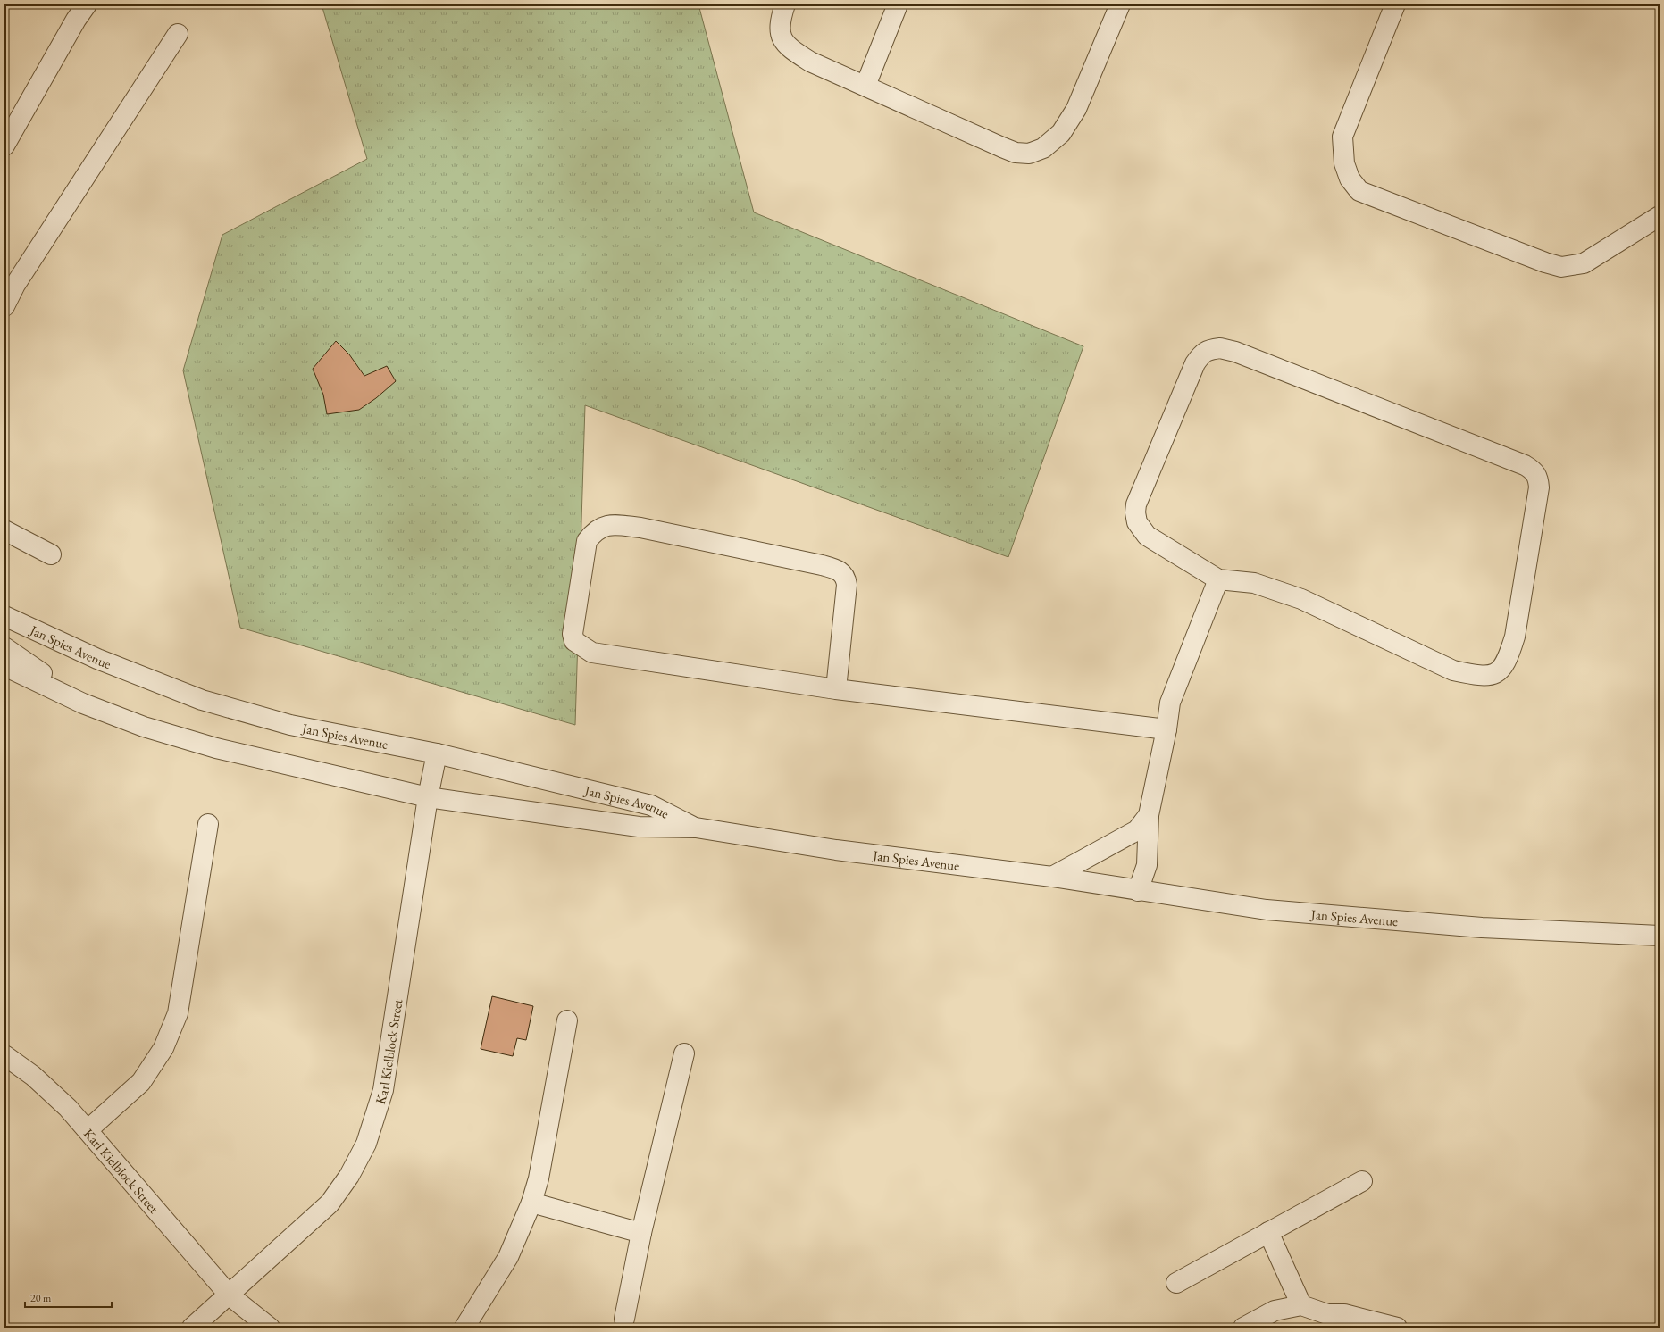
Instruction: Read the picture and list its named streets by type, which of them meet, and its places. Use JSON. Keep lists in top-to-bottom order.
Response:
{
  "streets": {
    "street": ["Jan Spies Avenue", "Karl Kielblock Street"]
  },
  "crossings": [
    ["Jan Spies Avenue", "Karl Kielblock Street"]
  ],
  "scale_bar": "20 m"
}
